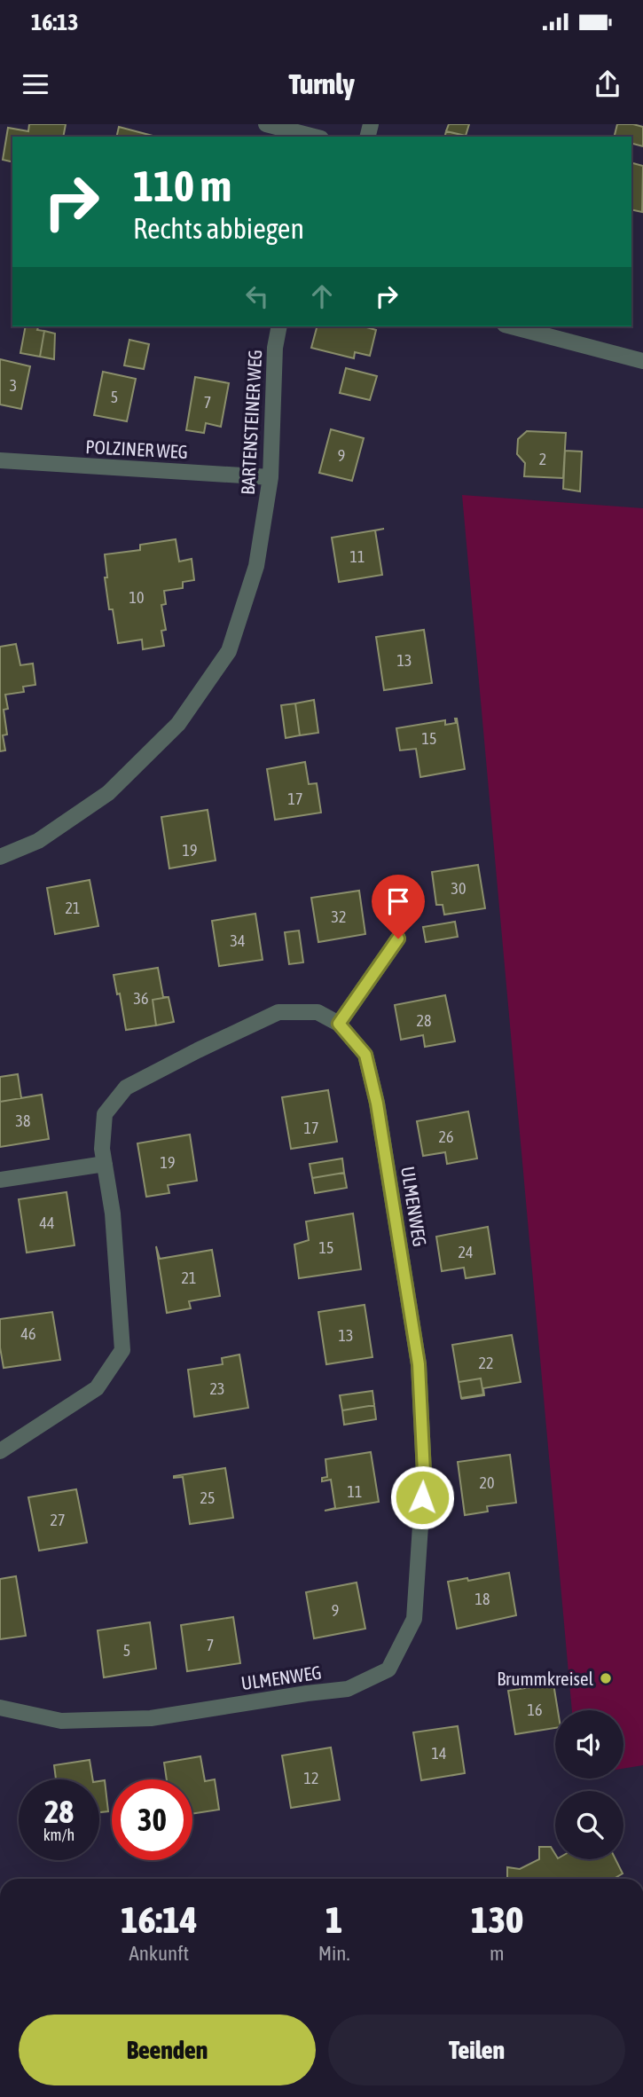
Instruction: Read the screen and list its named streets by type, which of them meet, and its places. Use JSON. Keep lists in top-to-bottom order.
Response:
{
  "streets": {
    "street": ["BARTENSTEINER WEG", "POLZINER WEG", "ULMENWEG"]
  },
  "crossings": [
    ["BARTENSTEINER WEG", "POLZINER WEG"]
  ],
  "places": ["Brummkreisel"],
  "house_numbers": [
    "3",
    "5",
    "7",
    "9",
    "2",
    "11",
    "10",
    "13",
    "15",
    "17",
    "19",
    "30",
    "21",
    "32",
    "34",
    "36",
    "28",
    "38",
    "17",
    "26",
    "19",
    "44",
    "15",
    "24",
    "21",
    "46",
    "13",
    "22",
    "23",
    "20",
    "11",
    "25",
    "27",
    "18",
    "9",
    "7",
    "5",
    "16",
    "14",
    "12"
  ],
  "page": {
    "status": "16:13",
    "header": "Turnly",
    "turn": ["110 m", "Rechts abbiegen"],
    "speed": "28 km/h",
    "limit": "30",
    "eta": [
      "16:14",
      "Ankunft",
      "1",
      "Min.",
      "130",
      "m"
    ],
    "buttons": ["Beenden", "Teilen"]
  }
}
